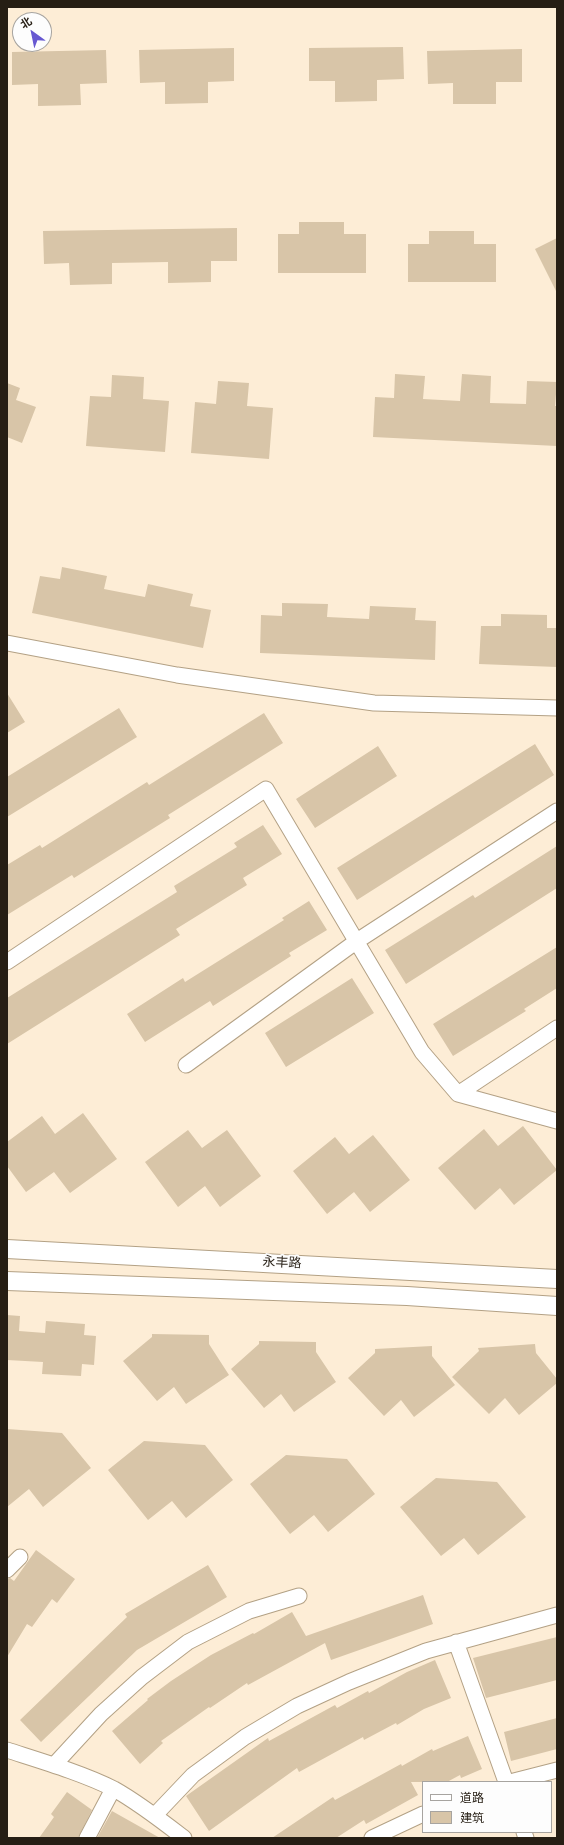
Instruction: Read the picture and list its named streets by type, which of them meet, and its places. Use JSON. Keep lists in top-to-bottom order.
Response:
{
  "streets": {
    "street": ["永丰路"]
  },
  "legend": ["道路", "建筑"],
  "north": "top left"
}
